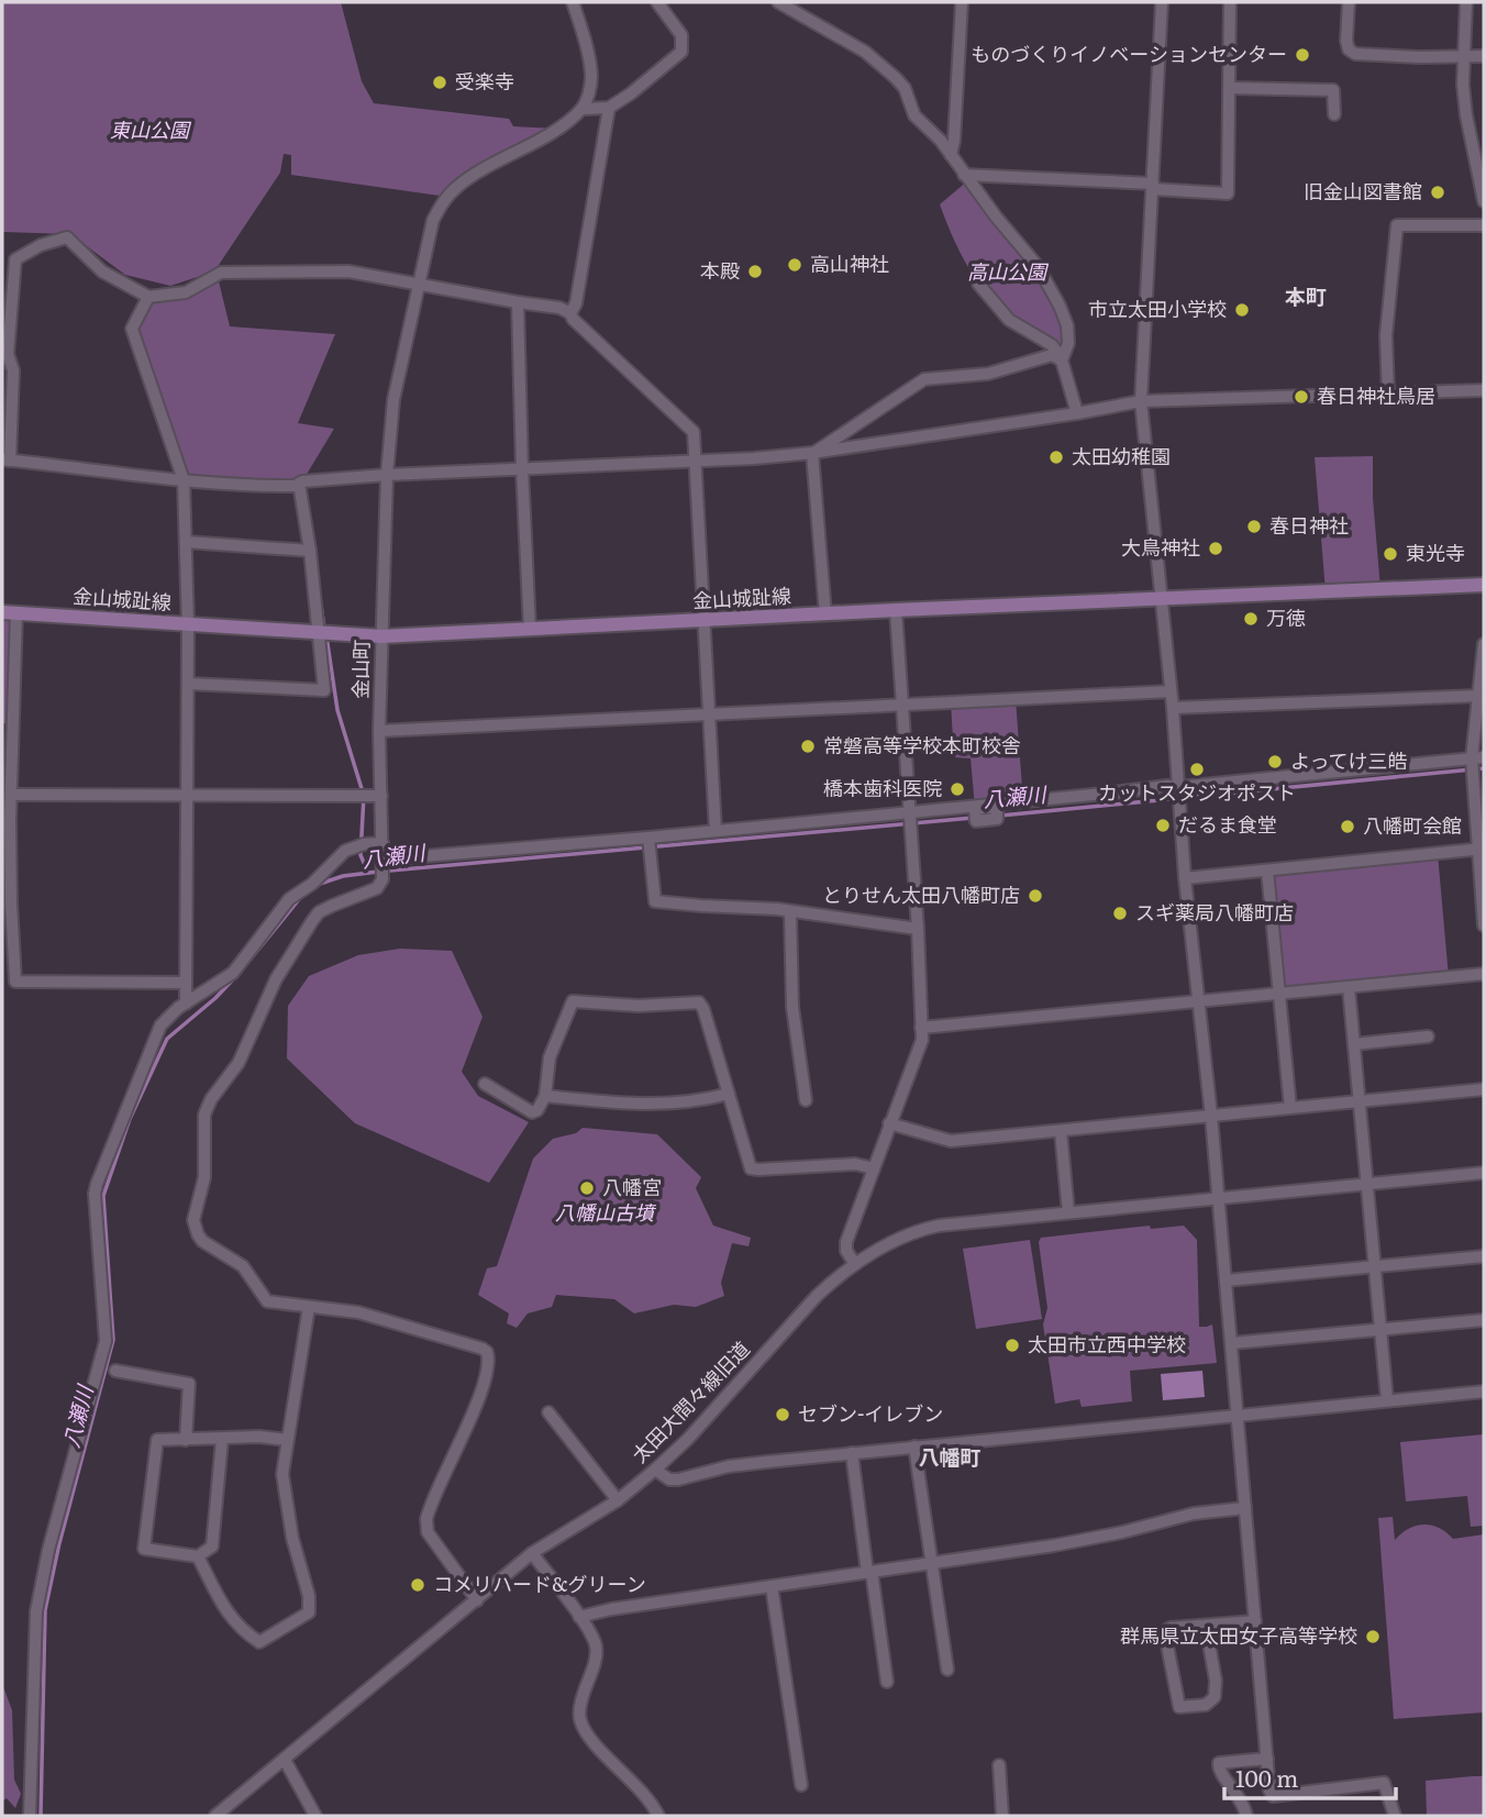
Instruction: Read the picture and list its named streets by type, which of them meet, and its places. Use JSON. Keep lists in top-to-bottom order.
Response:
{
  "streets": {
    "main road": ["金山城趾線"],
    "street": ["金山町", "太田大間々線旧道"]
  },
  "crossings": [
    ["金山城趾線", "金山町"]
  ],
  "districts": ["本町", "八幡町"],
  "water": ["八瀬川"],
  "parks": ["東山公園", "高山公園", "八幡山古墳"],
  "places": [
    "ものづくりイノベーションセンター",
    "受楽寺",
    "旧金山図書館",
    "高山神社",
    "本殿",
    "市立太田小学校",
    "春日神社鳥居",
    "太田幼稚園",
    "春日神社",
    "大鳥神社",
    "東光寺",
    "万徳",
    "常磐高等学校本町校舎",
    "よってけ三皓",
    "カットスタジオポスト",
    "橋本歯科医院",
    "だるま食堂",
    "八幡町会館",
    "とりせん太田八幡町店",
    "スギ薬局八幡町店",
    "八幡宮",
    "太田市立西中学校",
    "セブン-イレブン",
    "コメリハード&グリーン",
    "群馬県立太田女子高等学校"
  ],
  "scale_bar": "100 m"
}
